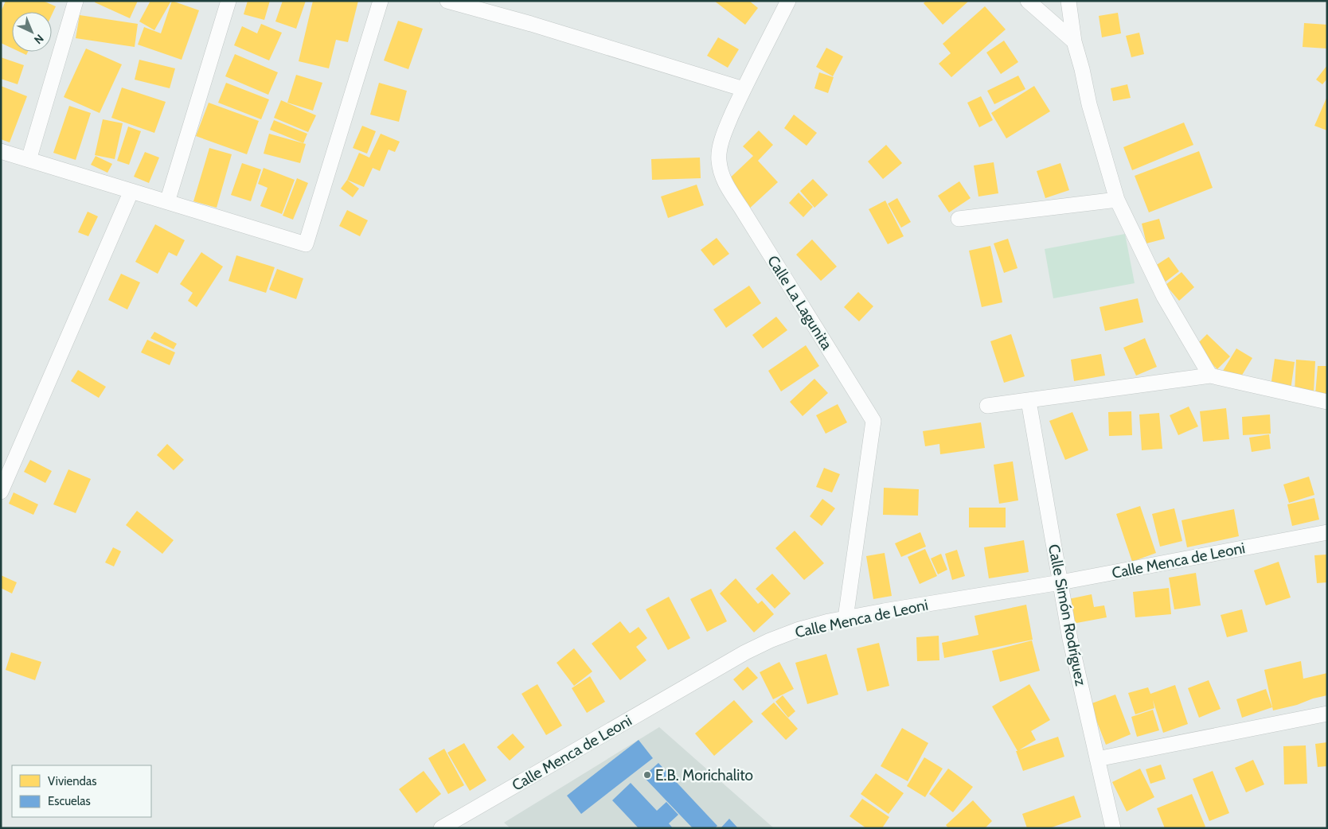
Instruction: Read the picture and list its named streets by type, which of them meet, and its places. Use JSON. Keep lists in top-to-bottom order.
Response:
{
  "streets": {
    "street": ["Calle La Lagunita", "Calle Menca de Leoni", "Calle Simón Rodríguez"]
  },
  "crossings": [
    ["Calle La Lagunita", "Calle Menca de Leoni"],
    ["Calle Menca de Leoni", "Calle Simón Rodríguez"]
  ],
  "places": ["E.B. Morichalito"],
  "legend": ["Viviendas", "Escuelas"],
  "north": "bottom right"
}
